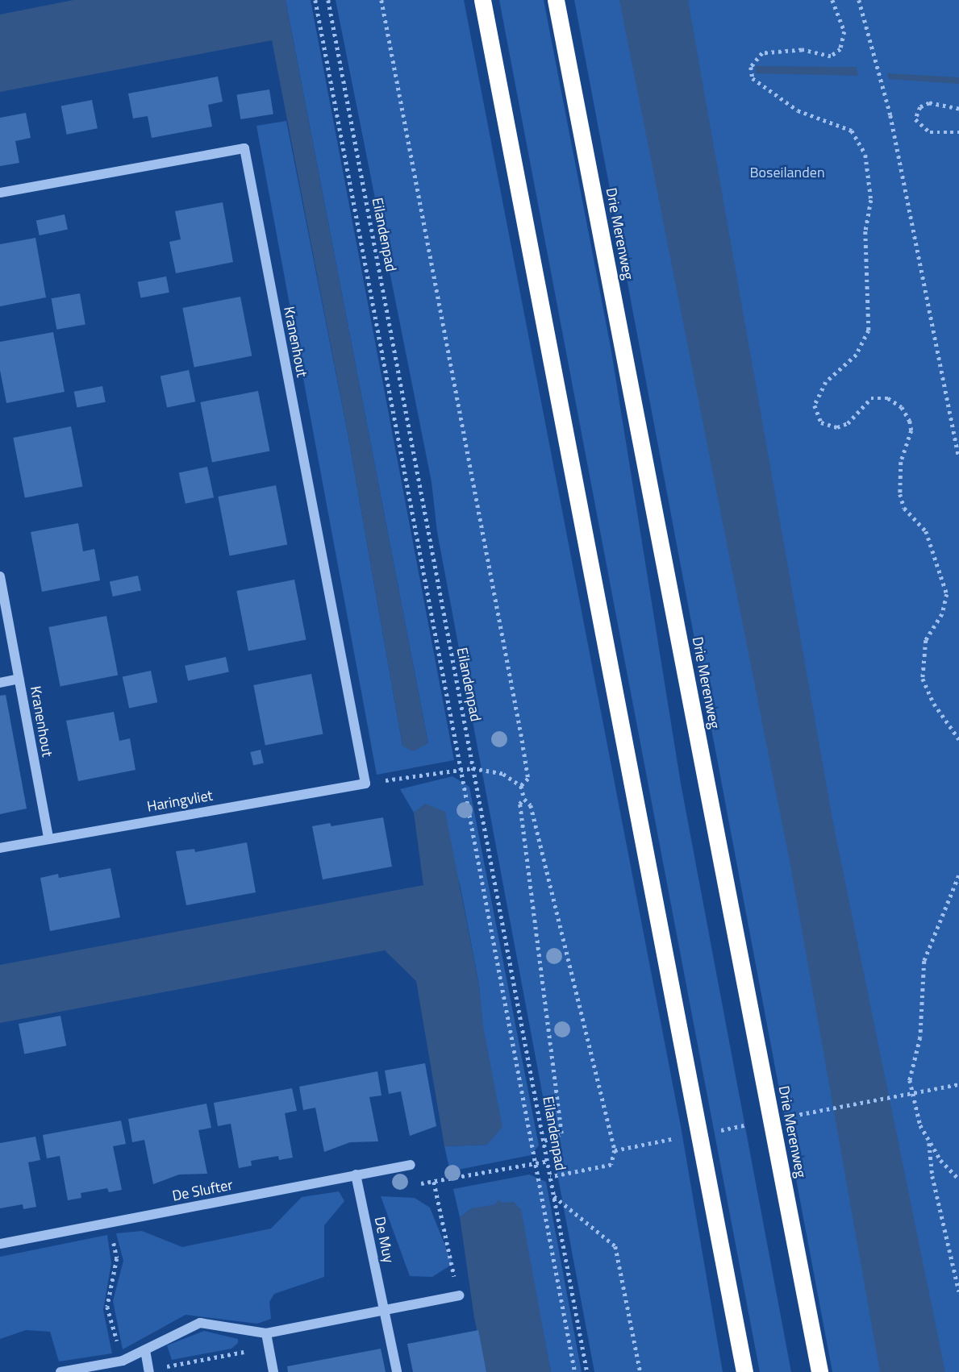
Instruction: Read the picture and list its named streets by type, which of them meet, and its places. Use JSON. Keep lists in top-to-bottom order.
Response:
{
  "streets": {
    "highway": ["Drie Merenweg"],
    "street": [
      "Kranenhout",
      "Haringvliet",
      "De Slufter",
      "De Muy"
    ],
    "path": ["Eilandenpad"]
  },
  "crossings": [
    ["Kranenhout", "Haringvliet"],
    ["De Slufter", "De Muy"]
  ],
  "parks": ["Boseilanden"]
}
